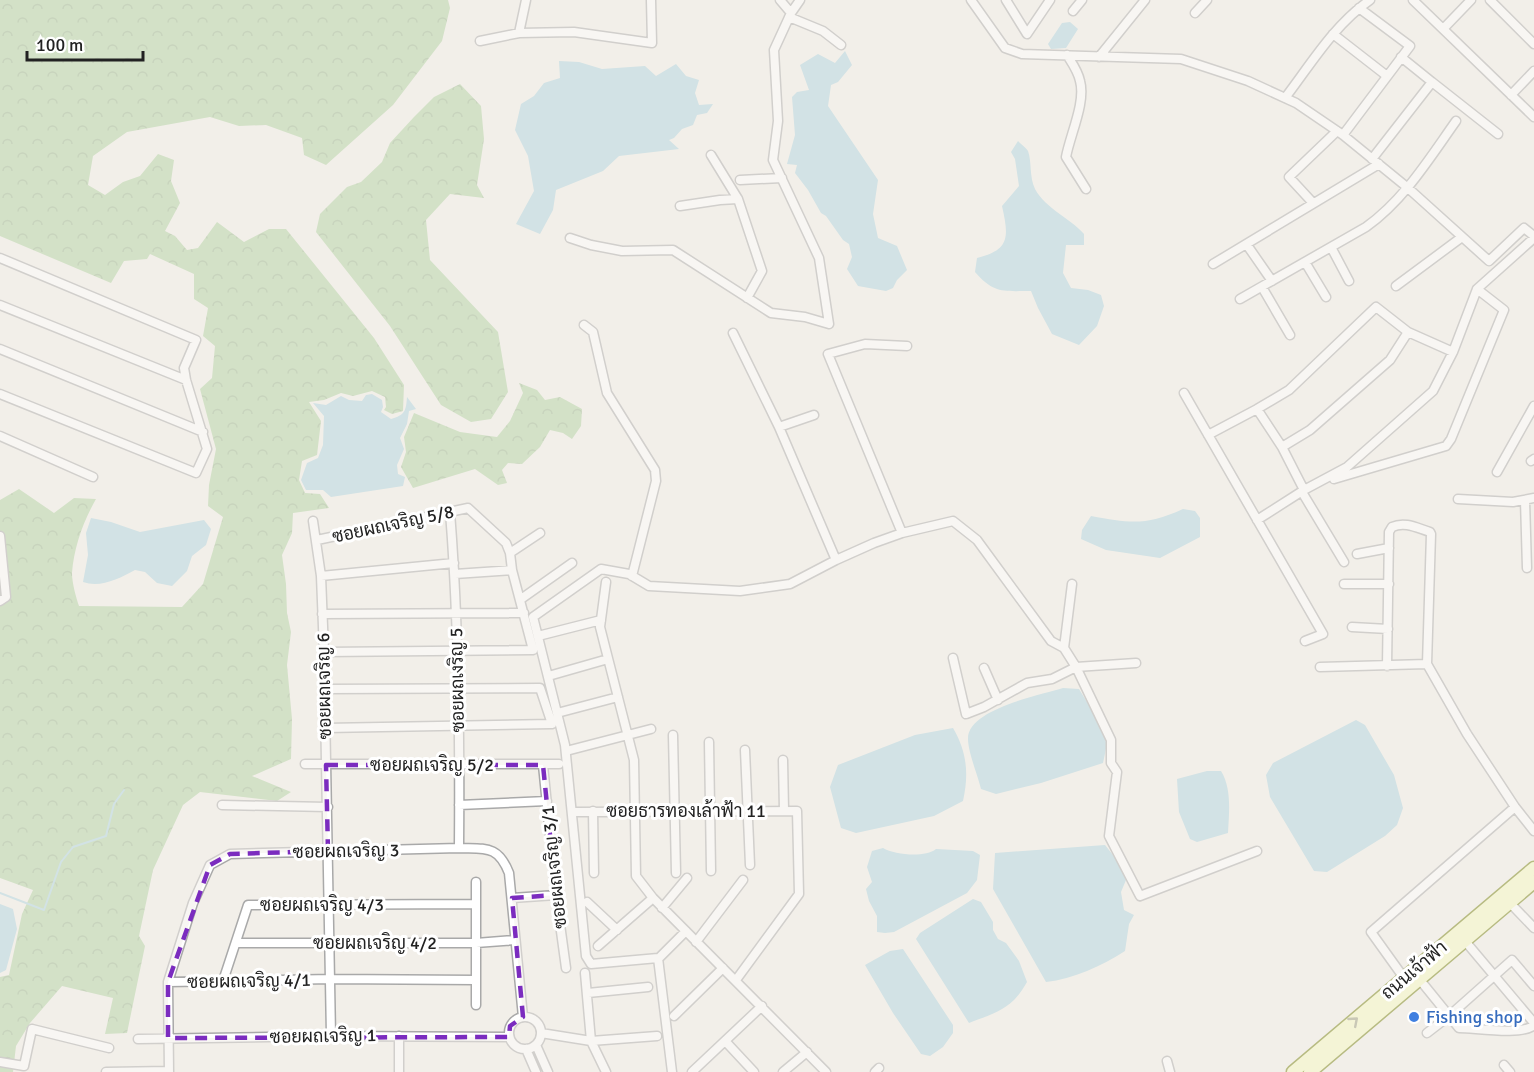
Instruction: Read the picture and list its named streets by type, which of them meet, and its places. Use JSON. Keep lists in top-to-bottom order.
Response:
{
  "streets": {
    "main road": ["ถนนเจ้าฟ้า"],
    "street": [
      "ซอยผถเจริญ 5/8",
      "ซอยผถเงริญ 5",
      "ซอยผถเจริญ 6",
      "ซอยผถเจริญ 5/2",
      "ซอยธารทองเล้าฟ้า 11",
      "ซอยผถเจริญ 3",
      "ซอยผถเจริญ 3/1",
      "ซอยผถเจริญ 4/3",
      "ซอยผถเจริญ 4/2",
      "ซอยผถเจริญ 4/1",
      "ซอยผถเจริญ 1"
    ]
  },
  "crossings": [
    ["ซอยผถเจริญ 5/8", "ซอยผถเงริญ 5"],
    ["ซอยผถเจริญ 5/8", "ซอยผถเจริญ 6"],
    ["ซอยผถเงริญ 5", "ซอยผถเจริญ 5/2"],
    ["ซอยผถเงริญ 5", "ซอยผถเจริญ 3"],
    ["ซอยผถเจริญ 6", "ซอยผถเจริญ 5/2"],
    ["ซอยผถเจริญ 6", "ซอยผถเจริญ 3"],
    ["ซอยผถเจริญ 6", "ซอยผถเจริญ 4/1"],
    ["ซอยผถเจริญ 5/2", "ซอยผถเจริญ 3/1"],
    ["ซอยผถเจริญ 3", "ซอยผถเจริญ 4/2"],
    ["ซอยผถเจริญ 3", "ซอยผถเจริญ 4/1"],
    ["ซอยผถเจริญ 3", "ซอยผถเจริญ 1"],
    ["ซอยผถเจริญ 4/3", "ซอยผถเจริญ 4/2"],
    ["ซอยผถเจริญ 4/3", "ซอยผถเจริญ 4/1"],
    ["ซอยผถเจริญ 4/2", "ซอยผถเจริญ 4/1"],
    ["ซอยผถเจริญ 4/1", "ซอยผถเจริญ 1"]
  ],
  "places": ["Fishing shop"],
  "scale_bar": "100 m"
}
